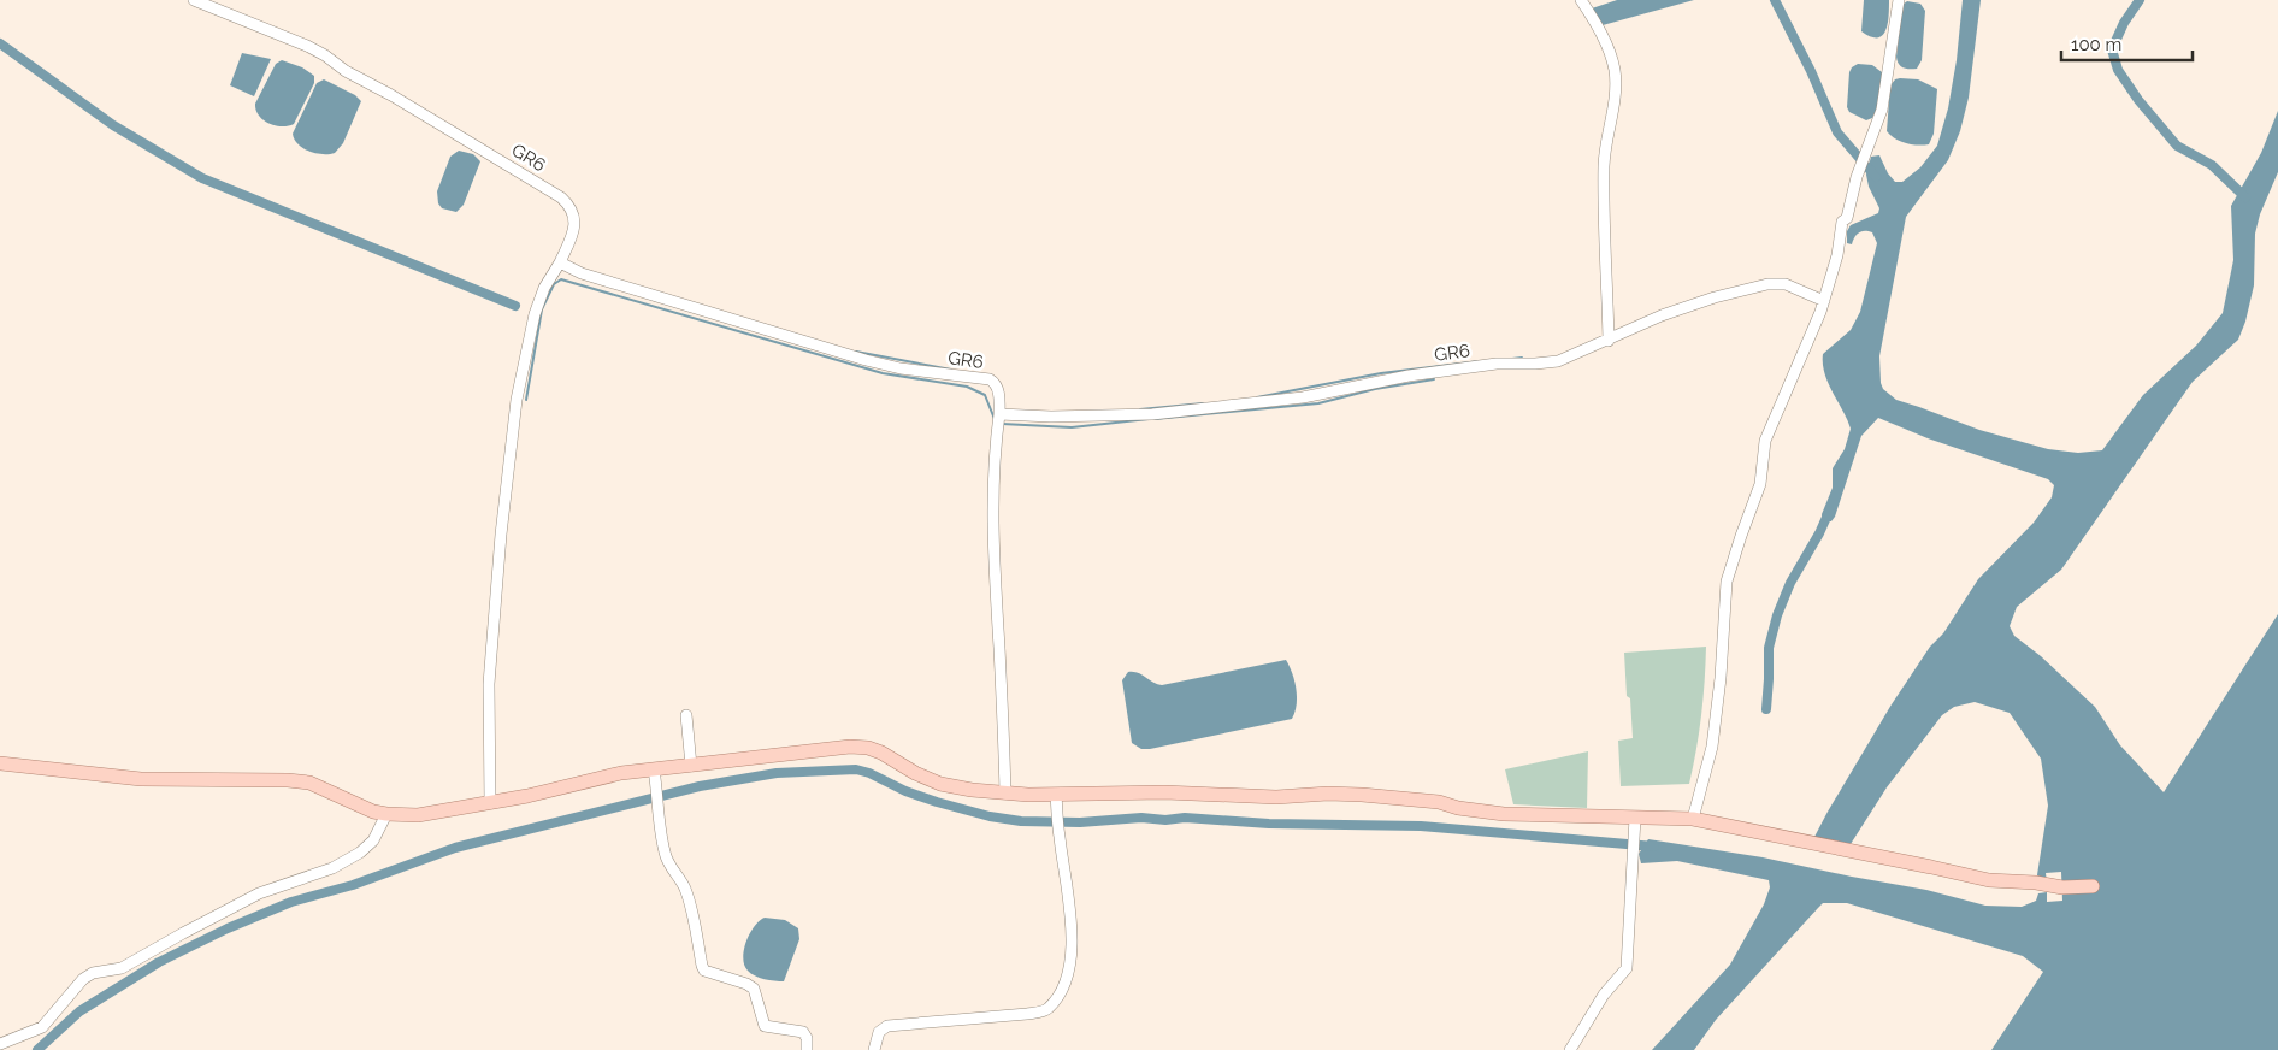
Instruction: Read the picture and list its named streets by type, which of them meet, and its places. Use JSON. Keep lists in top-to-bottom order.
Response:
{
  "streets": {
    "street": ["GR6"]
  },
  "scale_bar": "100 m"
}
